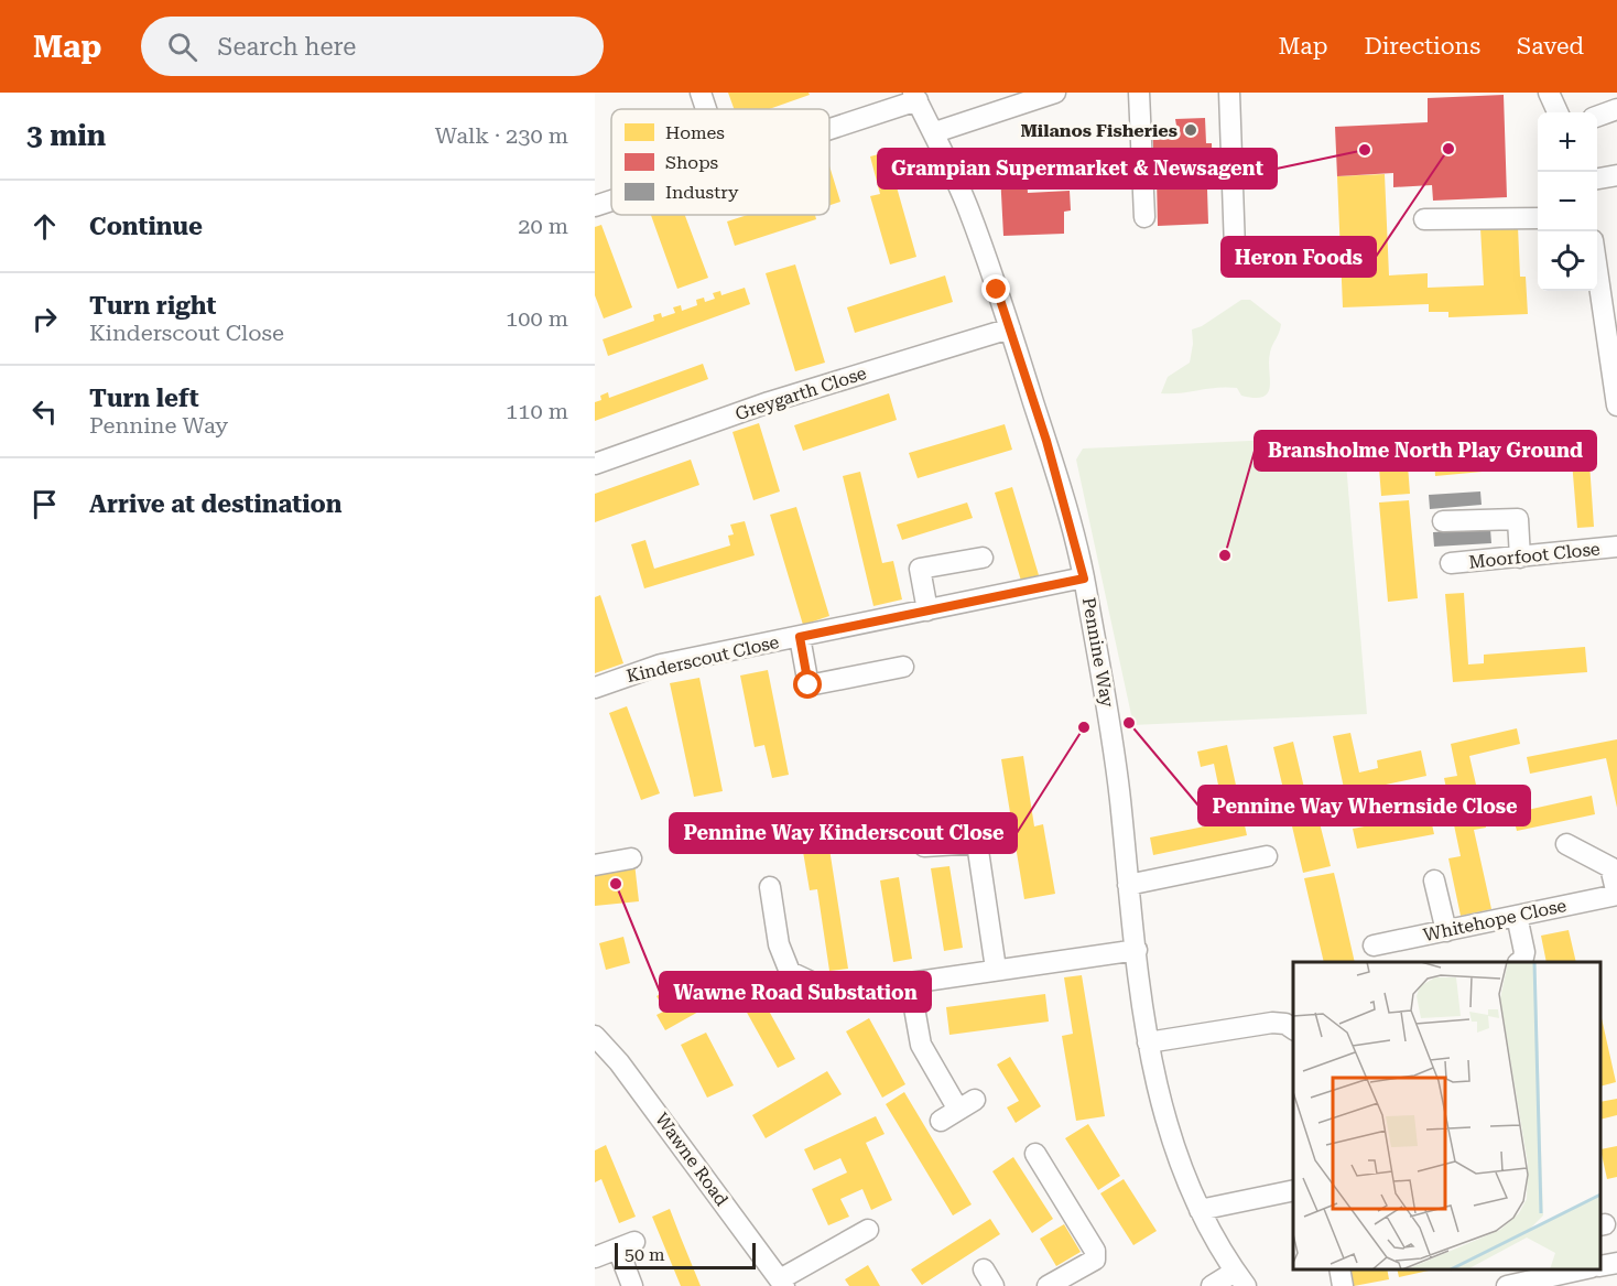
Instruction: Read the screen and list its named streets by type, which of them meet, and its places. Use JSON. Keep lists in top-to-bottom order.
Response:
{
  "streets": {
    "street": [
      "Greygarth Close",
      "Moorfoot Close",
      "Pennine Way",
      "Kinderscout Close",
      "Whitehope Close",
      "Wawne Road"
    ]
  },
  "crossings": [
    ["Greygarth Close", "Pennine Way"],
    ["Pennine Way", "Kinderscout Close"]
  ],
  "places": [
    "Milanos Fisheries",
    "Heron Foods",
    "Grampian Supermarket & Newsagent",
    "Bransholme North Play Ground",
    "Pennine Way Whernside Close",
    "Pennine Way Kinderscout Close",
    "Wawne Road Substation"
  ],
  "legend": ["Homes", "Shops", "Industry"],
  "scale_bar": "50 m",
  "page": {
    "header": "Map",
    "search": "Search here",
    "nav": ["Map", "Directions", "Saved"],
    "heading": ["3 min", "Walk · 230 m"],
    "map_buttons": ["+", "−"],
    "list": [
      ["Continue", "20 m"],
      ["Turn right", "Kinderscout Close", "100 m"],
      ["Turn left", "Pennine Way", "110 m"],
      "Arrive at destination"
    ],
    "scale": "50 m"
  }
}
